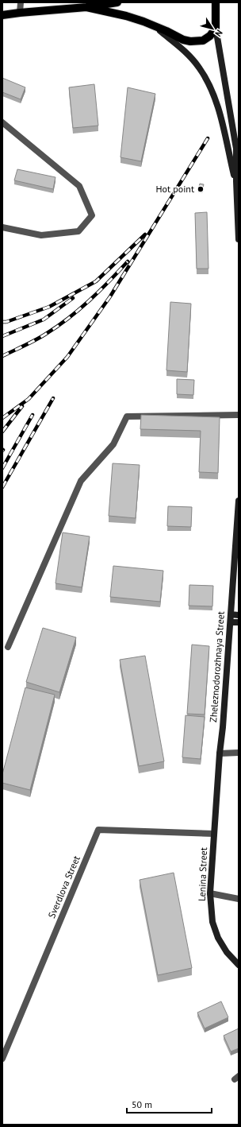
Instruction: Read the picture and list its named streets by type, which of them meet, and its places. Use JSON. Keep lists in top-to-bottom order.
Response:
{
  "streets": {
    "main road": ["Zheleznodorozhnaya Street", "Lenina Street"],
    "street": ["Sverdlova Street"]
  },
  "crossings": [
    ["Zheleznodorozhnaya Street", "Lenina Street"],
    ["Zheleznodorozhnaya Street", "Sverdlova Street"],
    ["Lenina Street", "Sverdlova Street"]
  ],
  "places": ["Hot point"],
  "scale_bar": "50 m",
  "north": "bottom right"
}
